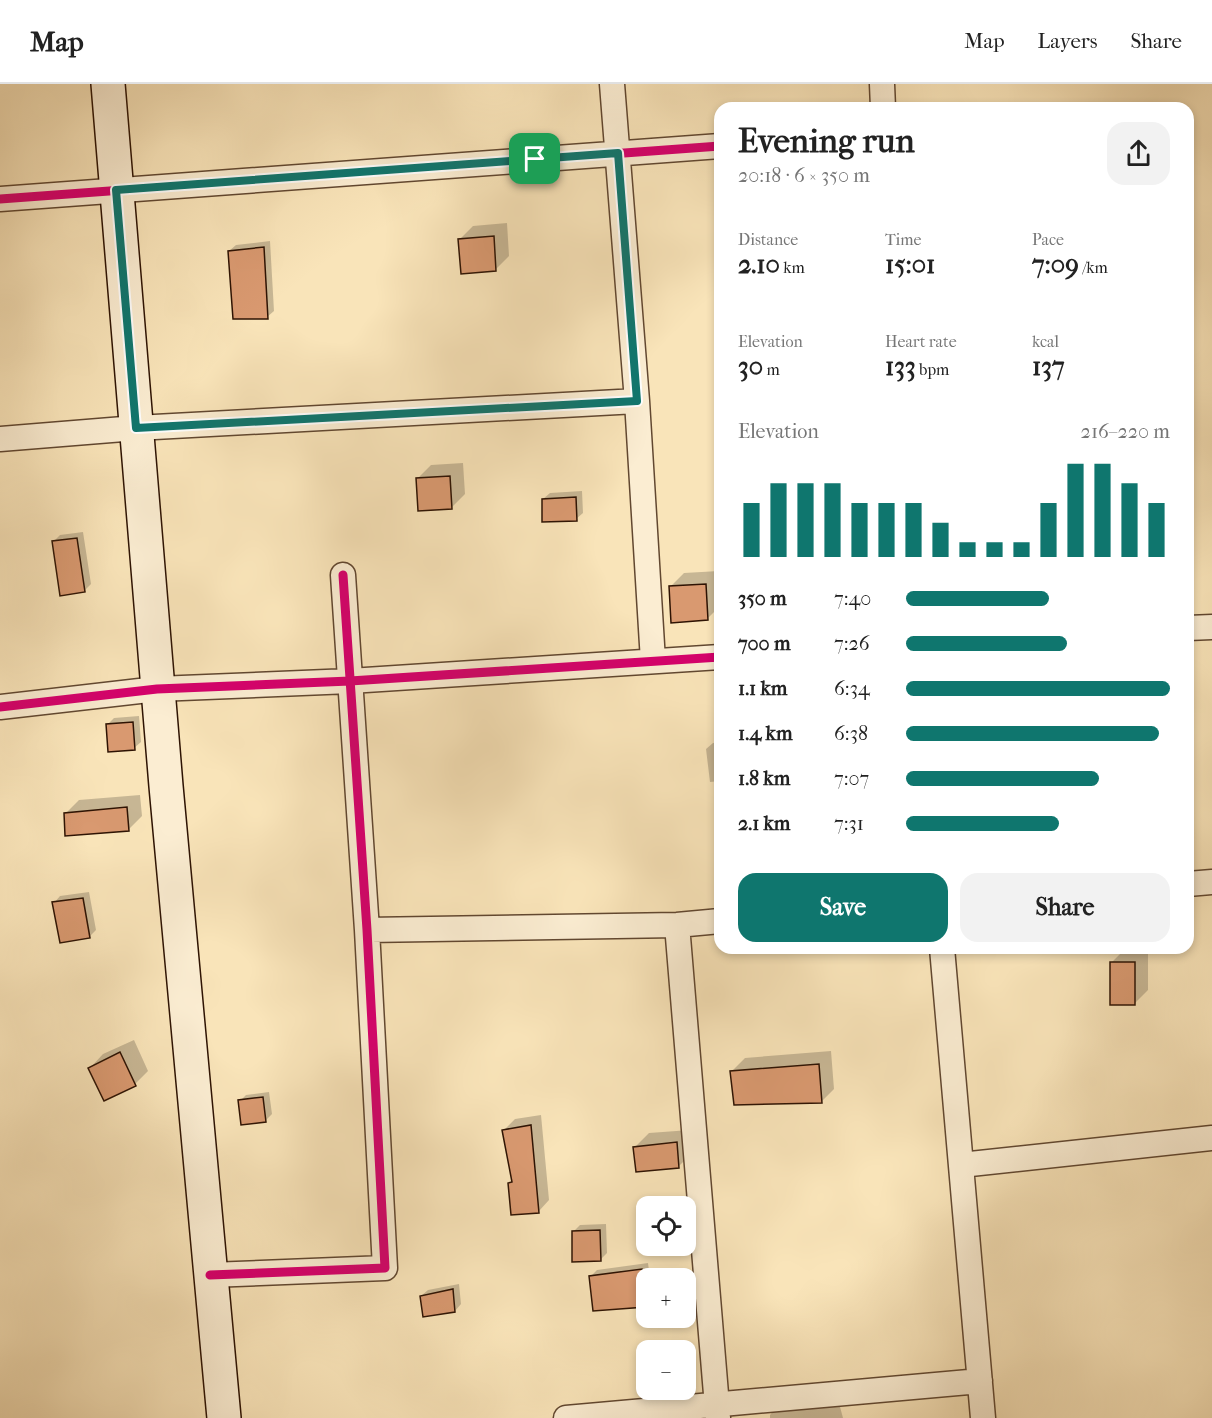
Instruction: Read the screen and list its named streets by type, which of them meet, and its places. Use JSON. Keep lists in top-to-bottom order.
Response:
{
  "page": {
    "header": "Map",
    "nav": ["Map", "Layers", "Share"],
    "heading": ["Evening run", "20:18 · 6 × 350 m"],
    "stats": [
      ["Distance", "2.10 km"],
      ["Time", "15:01"],
      ["Pace", "7:09 /km"],
      ["Elevation", "30 m"],
      ["Heart rate", "133 bpm"],
      ["kcal", "137"]
    ],
    "chart": ["Elevation", "216–220 m"],
    "list": [
      {
        "name": "350 m",
        "note": "7:40"
      },
      {
        "name": "700 m",
        "note": "7:26"
      },
      {
        "name": "1.1 km",
        "note": "6:34"
      },
      {
        "name": "1.4 km",
        "note": "6:38"
      },
      {
        "name": "1.8 km",
        "note": "7:07"
      },
      {
        "name": "2.1 km",
        "note": "7:31"
      }
    ],
    "buttons": ["Save", "Share"],
    "map_buttons": ["+", "−"]
  }
}
